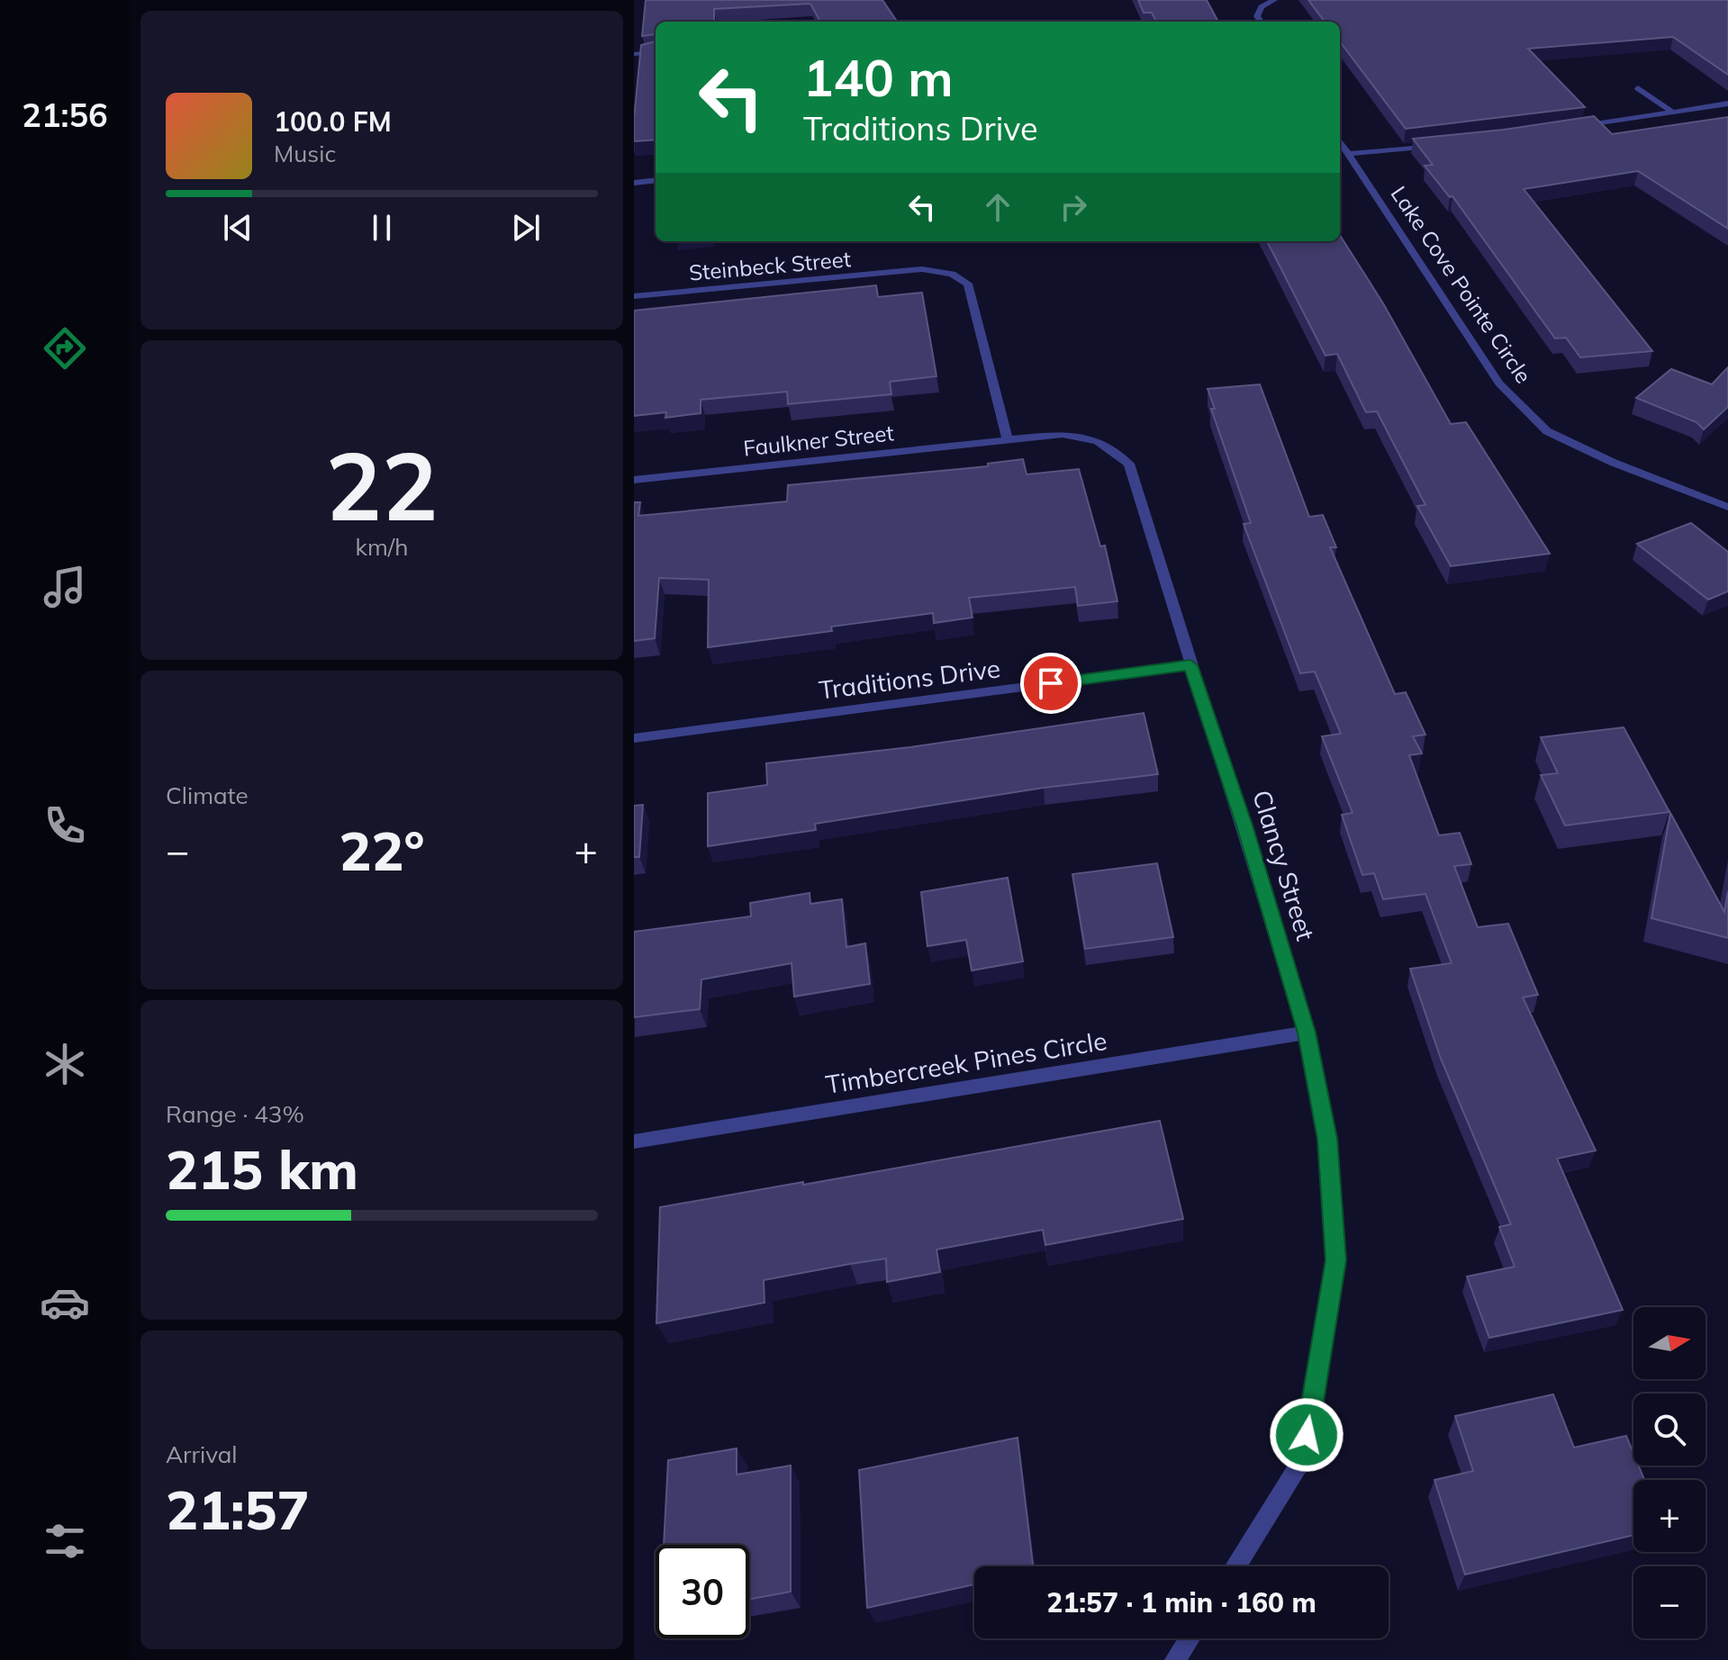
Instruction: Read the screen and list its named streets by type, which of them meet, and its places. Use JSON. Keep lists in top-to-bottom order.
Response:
{
  "streets": {
    "street": [
      "Steinbeck Street",
      "Lake Cove Pointe Circle",
      "Faulkner Street",
      "Traditions Drive",
      "Clancy Street",
      "Timbercreek Pines Circle"
    ]
  },
  "crossings": [
    ["Steinbeck Street", "Faulkner Street"],
    ["Steinbeck Street", "Clancy Street"],
    ["Faulkner Street", "Clancy Street"],
    ["Traditions Drive", "Clancy Street"],
    ["Clancy Street", "Timbercreek Pines Circle"]
  ],
  "north": "right",
  "page": {
    "tabs": "21:56",
    "turn": ["140 m", "Traditions Drive"],
    "song": ["100.0 FM", "Music"],
    "tile": [
      ["22", "km/h"],
      "Climate",
      ["Range · 43%", "215 km"],
      ["Arrival", "21:57"]
    ],
    "heat": ["−", "22°", "+"],
    "map_buttons": ["+", "−"],
    "limit": "30",
    "trip": "21:57 · 1 min · 160 m"
  }
}
